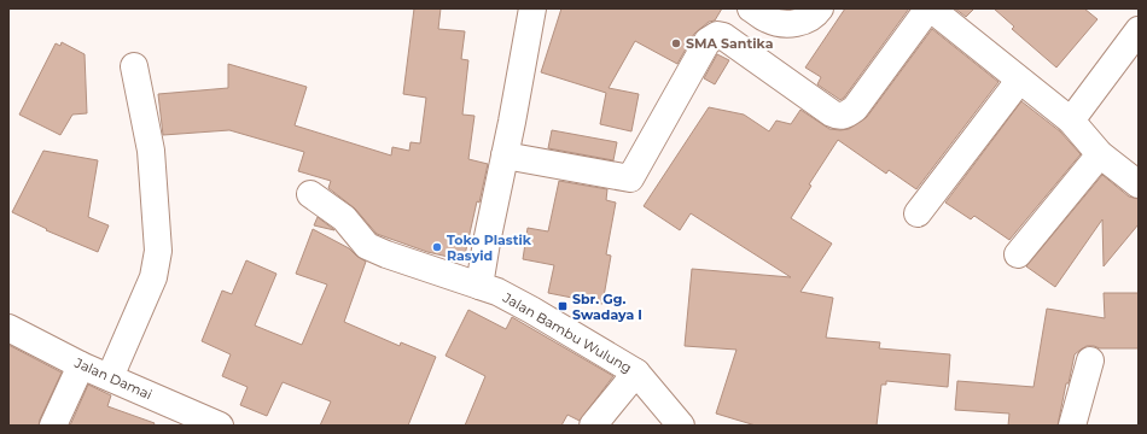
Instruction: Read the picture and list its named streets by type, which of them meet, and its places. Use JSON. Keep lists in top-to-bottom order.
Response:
{
  "streets": {
    "street": ["Jalan Bambu Wulung", "Jalan Damai"]
  },
  "places": {
    "other": ["SMA Santika", "Toko Plastik Rasyid"],
    "transit": ["Sbr. Gg. Swadaya I"]
  }
}
